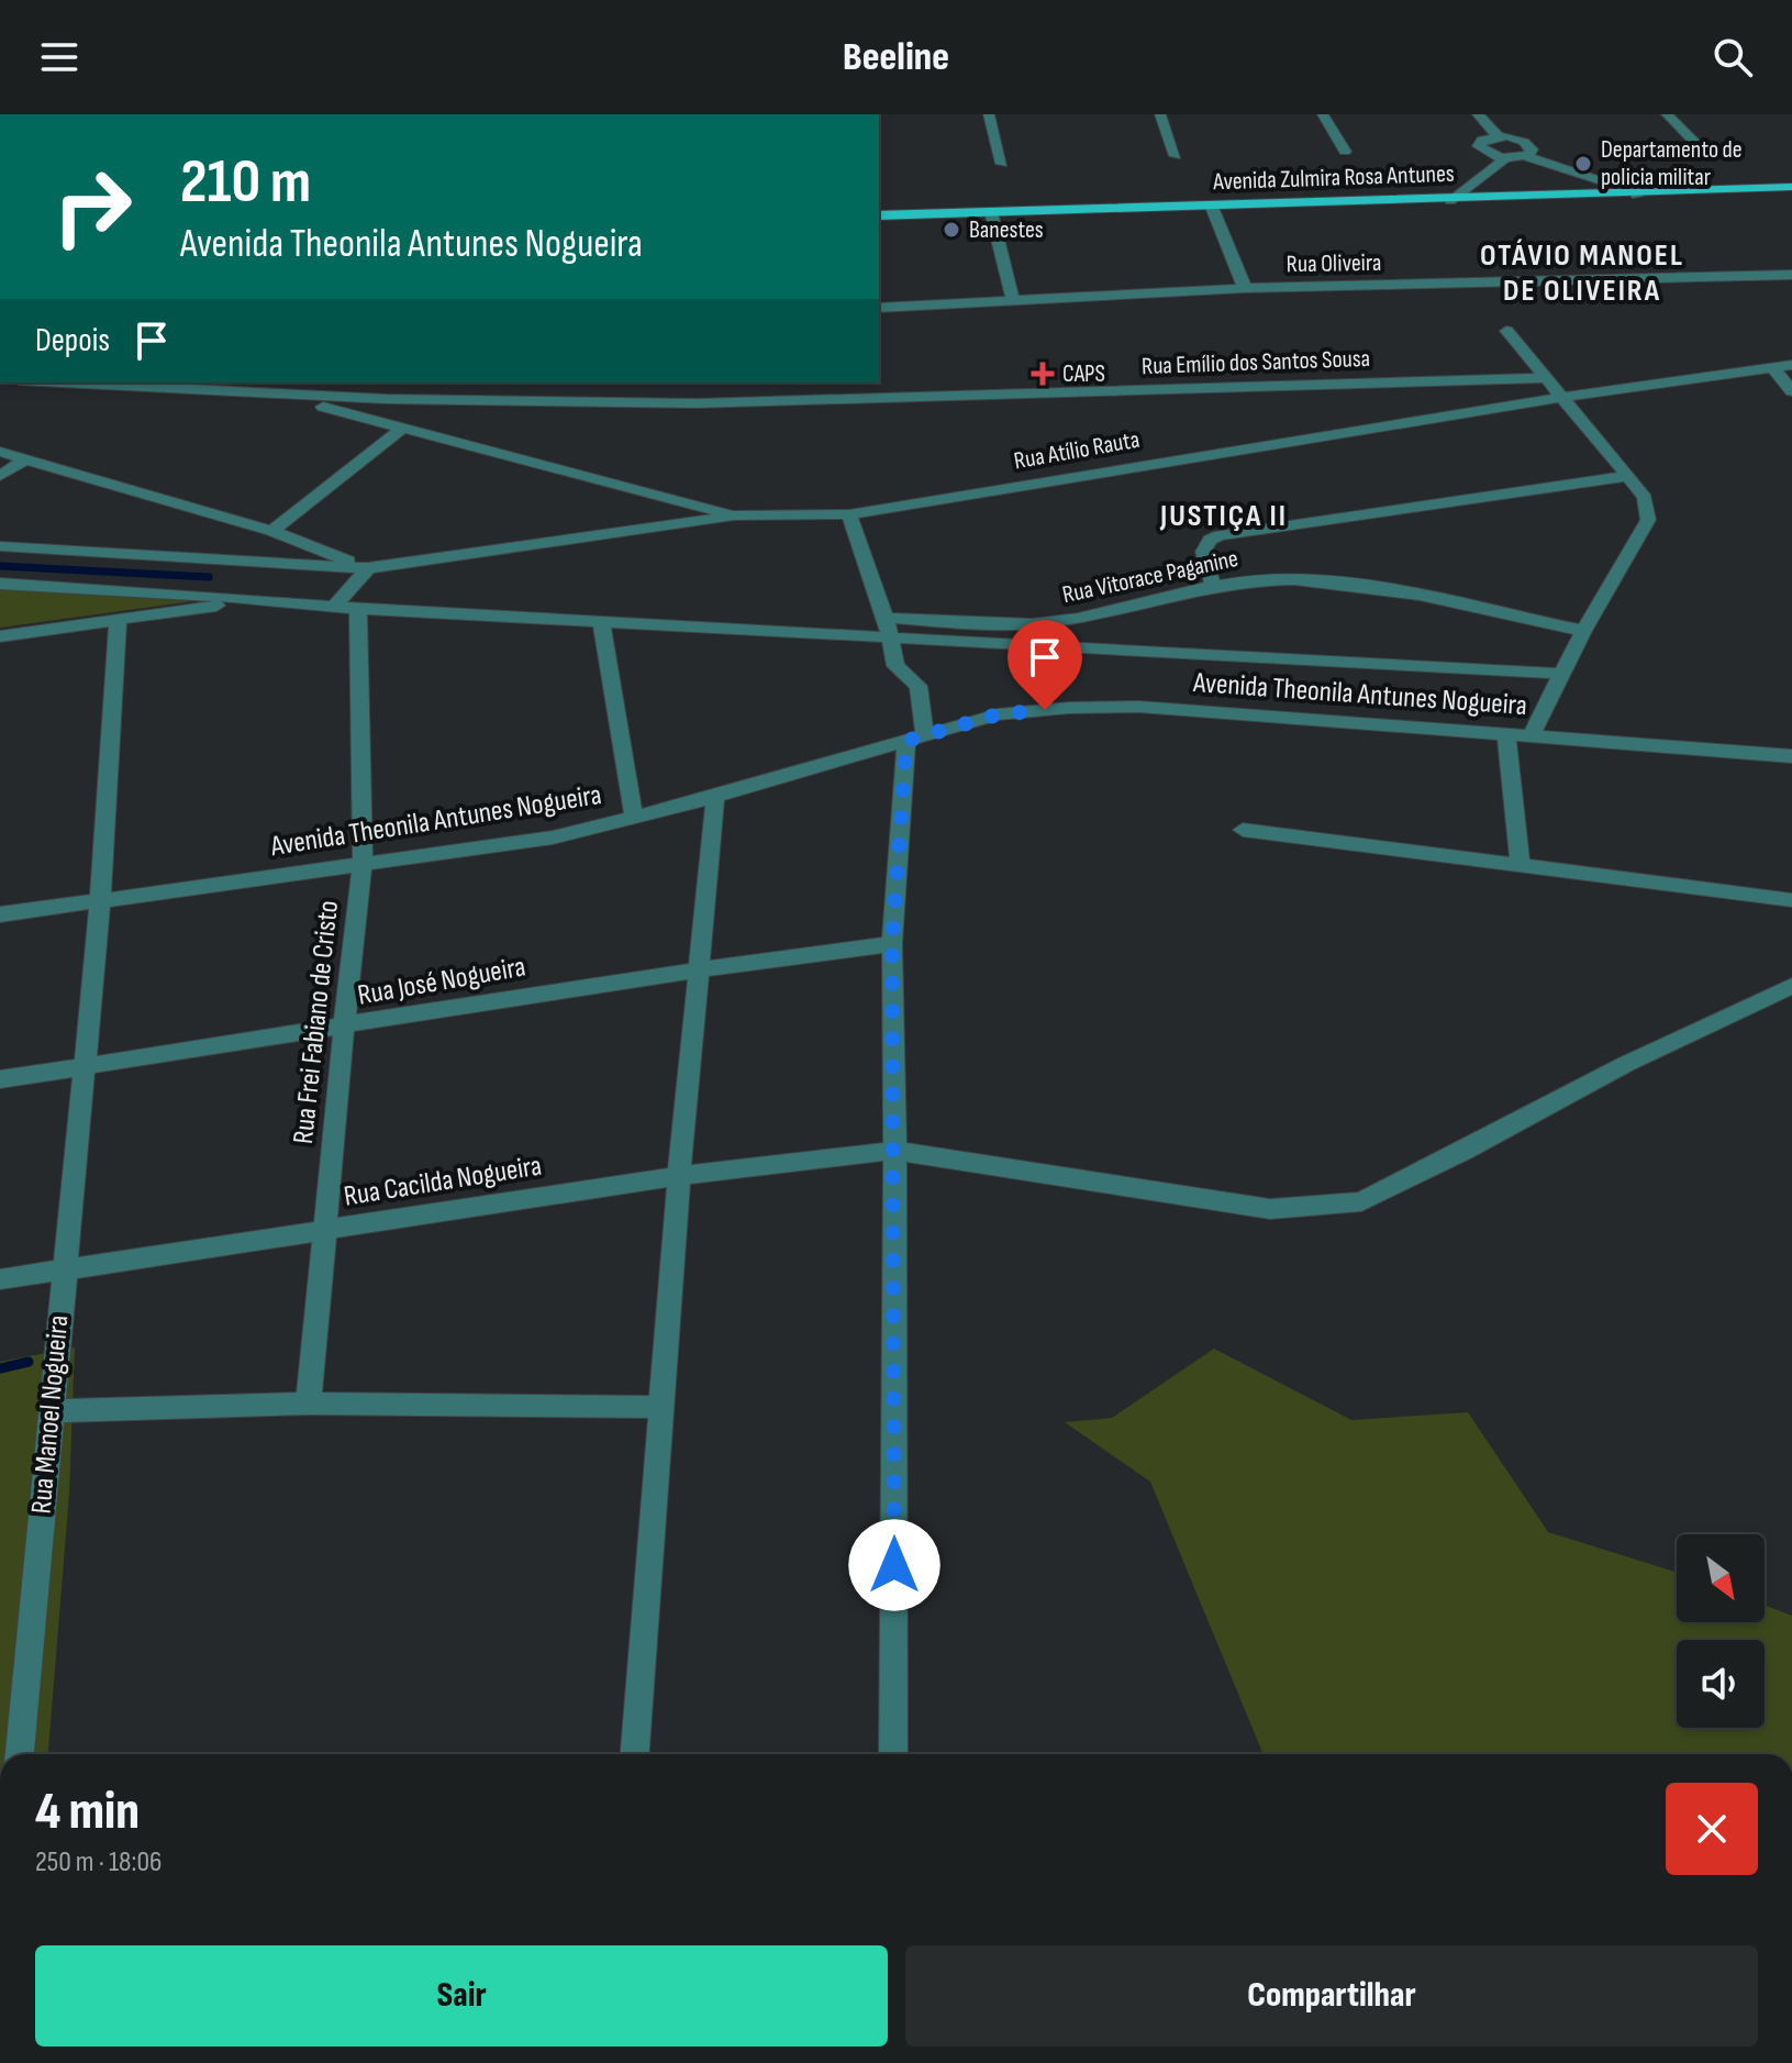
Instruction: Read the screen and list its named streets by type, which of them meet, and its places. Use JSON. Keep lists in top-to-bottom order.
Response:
{
  "streets": {
    "main road": ["Avenida Zulmira Rosa Antunes"],
    "street": [
      "Rua Oliveira",
      "Rua Emílio dos Santos Sousa",
      "Rua Atílio Rauta",
      "Rua Vitorace Paganine",
      "Avenida Theonila Antunes Nogueira",
      "Rua José Nogueira",
      "Rua Frei Fabiano de Cristo",
      "Rua Cacilda Nogueira",
      "Rua Manoel Nogueira"
    ]
  },
  "crossings": [
    ["Rua Vitorace Paganine", "Avenida Theonila Antunes Nogueira"],
    ["Avenida Theonila Antunes Nogueira", "Rua Frei Fabiano de Cristo"],
    ["Avenida Theonila Antunes Nogueira", "Rua Manoel Nogueira"],
    ["Rua José Nogueira", "Rua Frei Fabiano de Cristo"],
    ["Rua José Nogueira", "Rua Manoel Nogueira"],
    ["Rua Frei Fabiano de Cristo", "Rua Cacilda Nogueira"],
    ["Rua Cacilda Nogueira", "Rua Manoel Nogueira"]
  ],
  "districts": ["OTÁVIO MANOEL DE OLIVEIRA", "JUSTIÇA II"],
  "places": {
    "other": ["Departamento de policia militar", "Banestes"],
    "health": ["CAPS"]
  },
  "north": "bottom right",
  "page": {
    "header": "Beeline",
    "turn": ["210 m", "Avenida Theonila Antunes Nogueira"],
    "then": "Depois",
    "heading": ["4 min", "250 m · 18:06"],
    "buttons": ["Sair", "Compartilhar"]
  }
}
